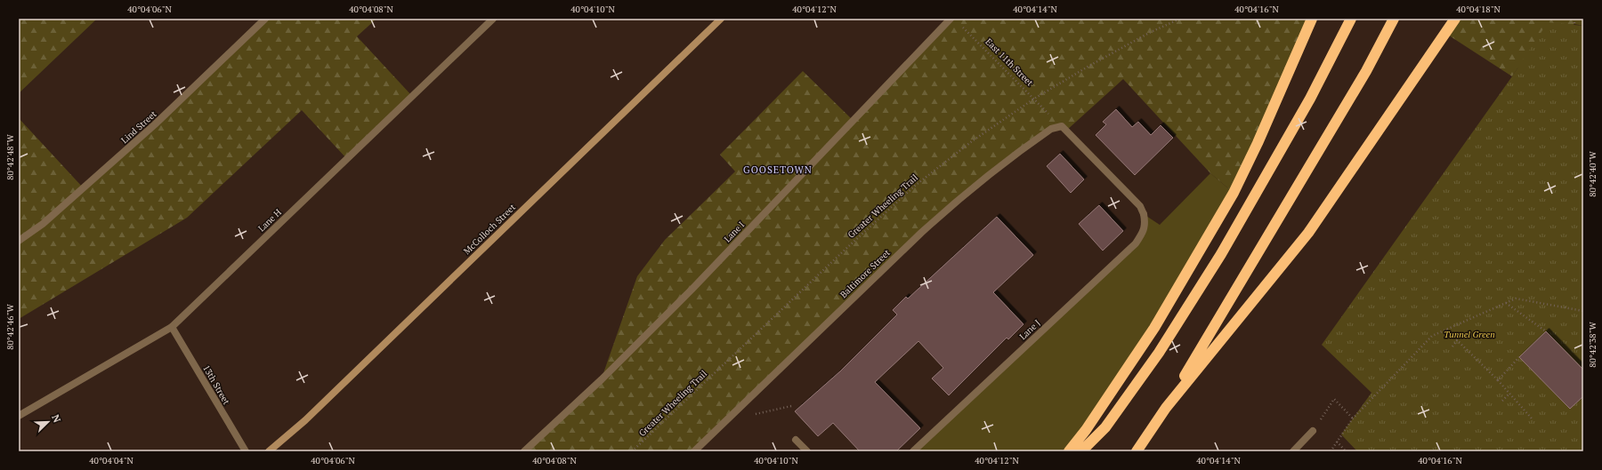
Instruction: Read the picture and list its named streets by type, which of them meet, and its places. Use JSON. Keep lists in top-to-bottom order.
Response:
{
  "streets": {
    "street": [
      "Lind Street",
      "Lane H",
      "McColloch Street",
      "Lane I",
      "Baltimore Street",
      "Lane J",
      "13th Street"
    ],
    "path": ["East 11th Street", "Greater Wheeling Trail"]
  },
  "crossings": [
    ["East 11th Street", "Greater Wheeling Trail"],
    ["Lane H", "13th Street"],
    ["Baltimore Street", "Lane J"]
  ],
  "districts": ["GOOSETOWN"],
  "parks": ["Tunnel Green"],
  "north": "top right",
  "coordinates": [
    "40°04'06\"N",
    "40°04'08\"N",
    "40°04'10\"N",
    "40°04'12\"N",
    "40°04'14\"N",
    "40°04'16\"N",
    "40°04'18\"N",
    "80°42'48\"W",
    "80°42'40\"W",
    "80°42'46\"W",
    "80°42'38\"W",
    "40°04'04\"N"
  ]
}
